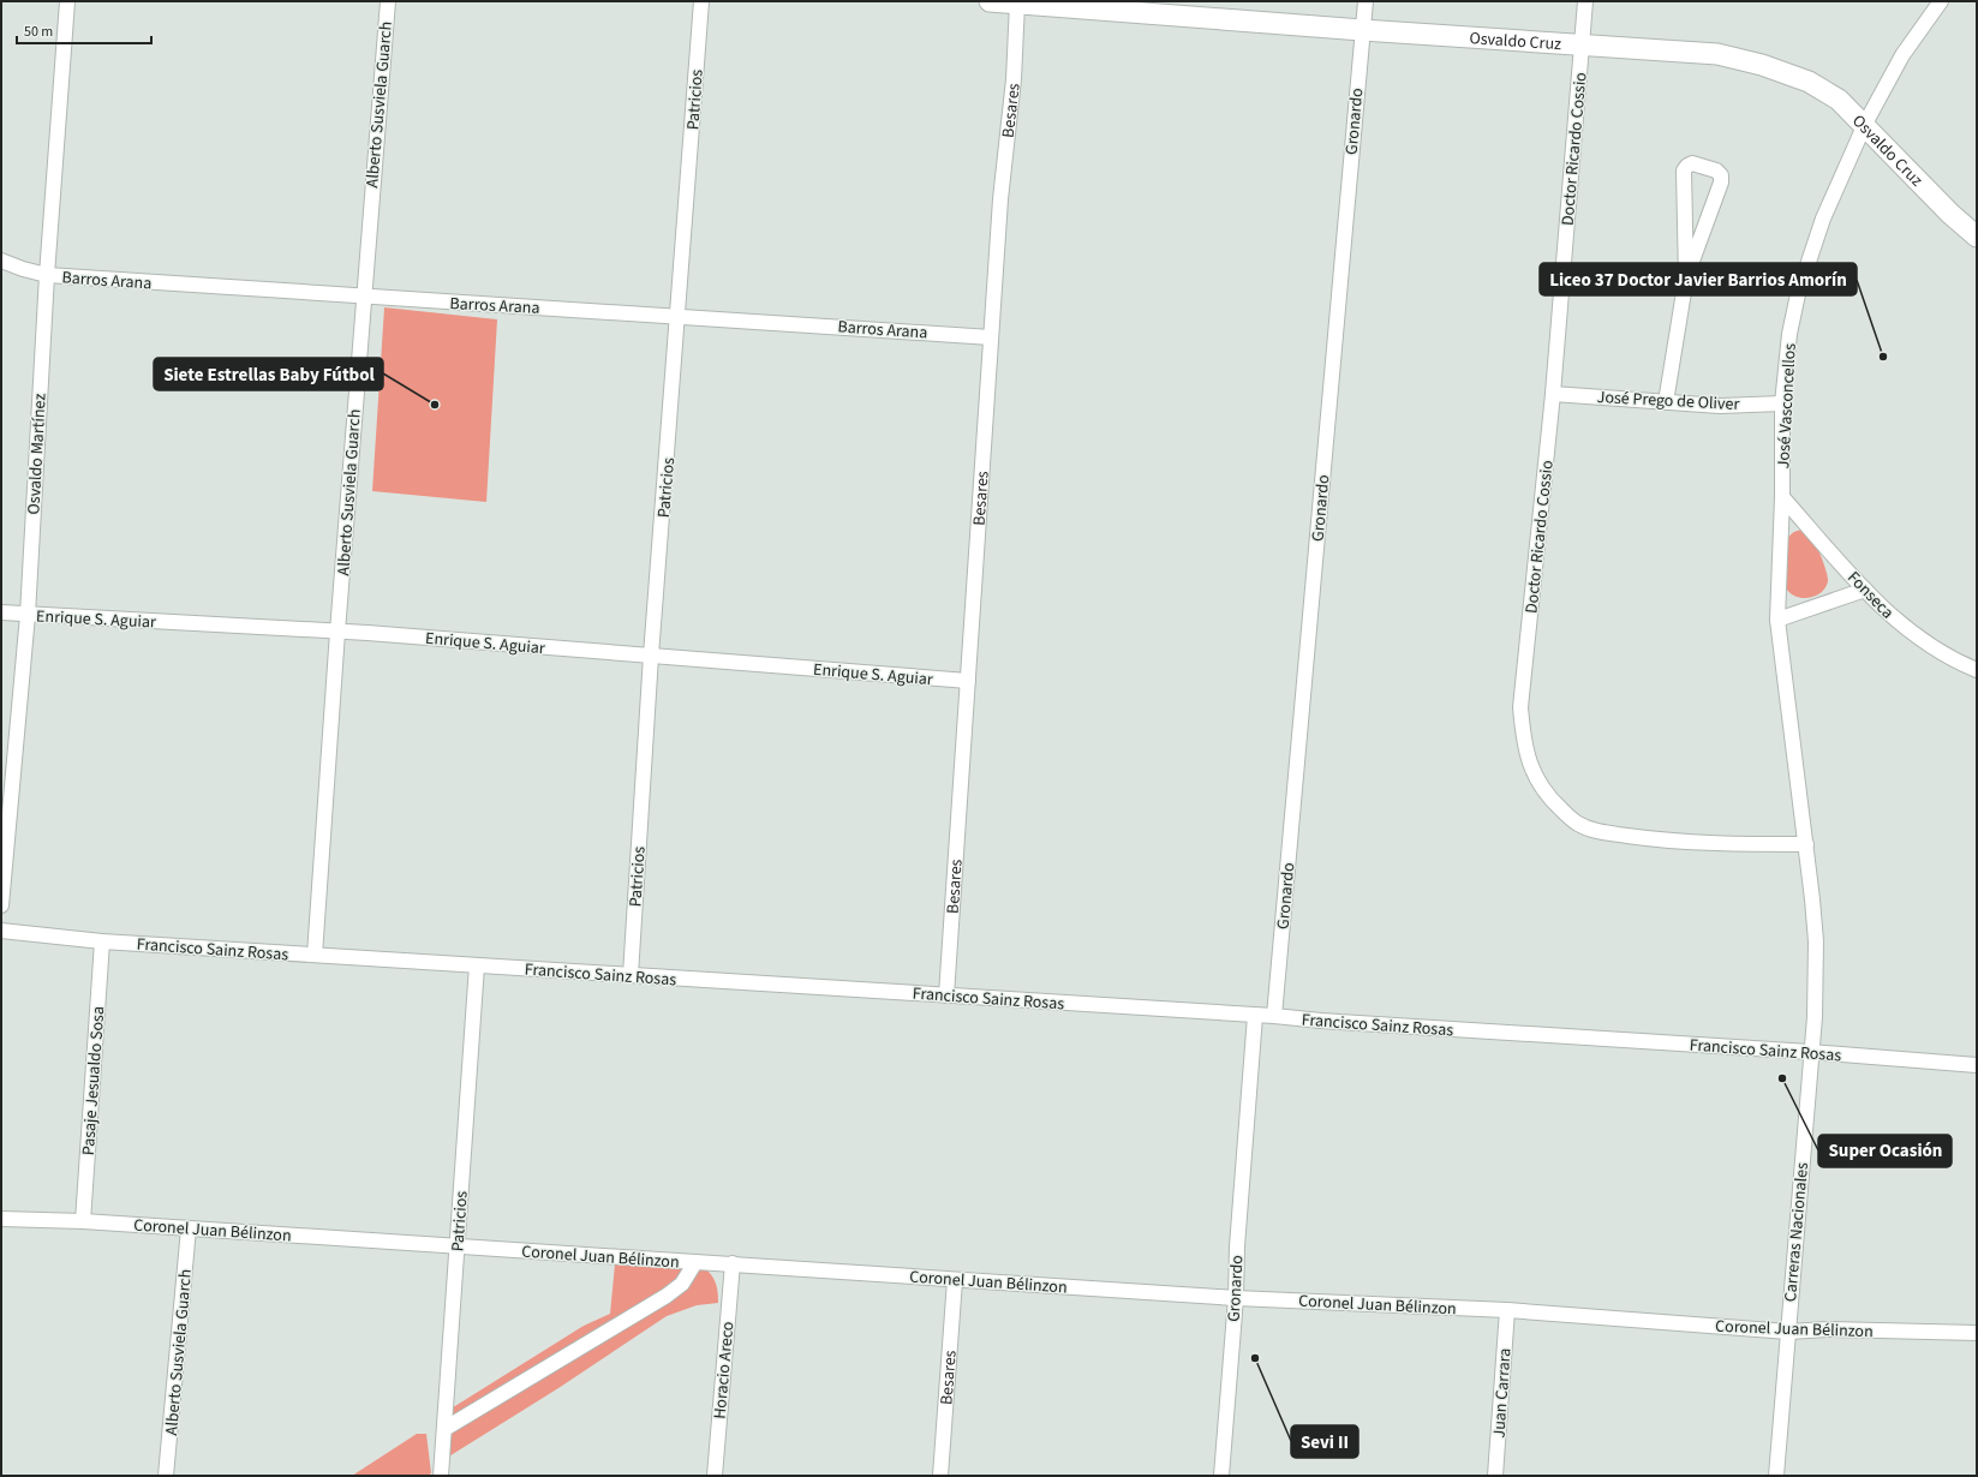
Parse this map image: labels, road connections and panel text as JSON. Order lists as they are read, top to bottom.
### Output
{
  "streets": {
    "street": [
      "Osvaldo Cruz",
      "Patricios",
      "Alberto Susviela Guarch",
      "Besares",
      "Gronardo",
      "Doctor Ricardo Cossio",
      "Barros Arana",
      "José Prego de Oliver",
      "José Vasconcellos",
      "Osvaldo Martínez",
      "Fonseca",
      "Enrique S. Aguiar",
      "Francisco Sainz Rosas",
      "Pasaje Jesualdo Sosa",
      "Coronel Juan Bélinzon",
      "Carreras Nacionales",
      "Horacio Areco",
      "Juan Carrara"
    ]
  },
  "crossings": [
    ["Osvaldo Cruz", "Besares"],
    ["Osvaldo Cruz", "Gronardo"],
    ["Osvaldo Cruz", "Doctor Ricardo Cossio"],
    ["Osvaldo Cruz", "José Vasconcellos"],
    ["Patricios", "Barros Arana"],
    ["Patricios", "Enrique S. Aguiar"],
    ["Patricios", "Francisco Sainz Rosas"],
    ["Patricios", "Coronel Juan Bélinzon"],
    ["Alberto Susviela Guarch", "Barros Arana"],
    ["Alberto Susviela Guarch", "Enrique S. Aguiar"],
    ["Alberto Susviela Guarch", "Francisco Sainz Rosas"],
    ["Alberto Susviela Guarch", "Coronel Juan Bélinzon"],
    ["Besares", "Barros Arana"],
    ["Besares", "Enrique S. Aguiar"],
    ["Besares", "Francisco Sainz Rosas"],
    ["Besares", "Coronel Juan Bélinzon"],
    ["Gronardo", "Francisco Sainz Rosas"],
    ["Gronardo", "Coronel Juan Bélinzon"],
    ["Doctor Ricardo Cossio", "José Prego de Oliver"],
    ["Doctor Ricardo Cossio", "José Vasconcellos"],
    ["Doctor Ricardo Cossio", "Carreras Nacionales"],
    ["Barros Arana", "Osvaldo Martínez"],
    ["José Prego de Oliver", "José Vasconcellos"],
    ["José Vasconcellos", "Fonseca"],
    ["José Vasconcellos", "Carreras Nacionales"],
    ["Osvaldo Martínez", "Enrique S. Aguiar"],
    ["Francisco Sainz Rosas", "Pasaje Jesualdo Sosa"],
    ["Francisco Sainz Rosas", "Carreras Nacionales"],
    ["Pasaje Jesualdo Sosa", "Coronel Juan Bélinzon"],
    ["Coronel Juan Bélinzon", "Carreras Nacionales"],
    ["Coronel Juan Bélinzon", "Horacio Areco"],
    ["Coronel Juan Bélinzon", "Juan Carrara"]
  ],
  "places": [
    "Liceo 37 Doctor Javier Barrios Amorín",
    "Siete Estrellas Baby Fútbol",
    "Super Ocasión",
    "Sevi II"
  ],
  "scale_bar": "50 m"
}
